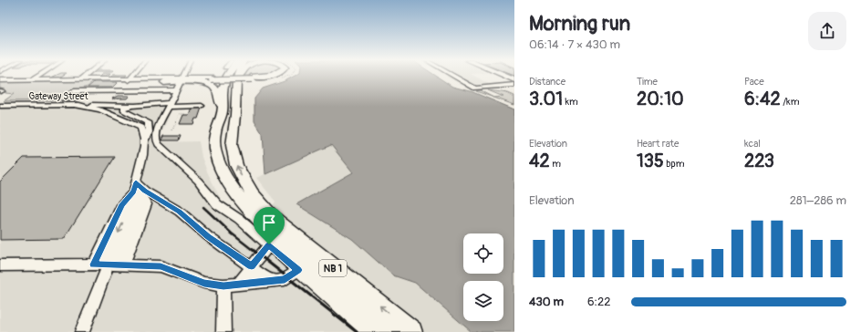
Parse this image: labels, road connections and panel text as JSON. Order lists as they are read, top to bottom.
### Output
{
  "streets": {
    "highway": ["NB 1"],
    "street": ["Gateway Street"]
  },
  "page": {
    "heading": ["Morning run", "06:14 · 7 × 430 m"],
    "stats": [
      ["Distance", "3.01 km"],
      ["Time", "20:10"],
      ["Pace", "6:42 /km"],
      ["Elevation", "42 m"],
      ["Heart rate", "135 bpm"],
      ["kcal", "223"]
    ],
    "chart": ["Elevation", "281–286 m"],
    "list": [
      {
        "name": "430 m",
        "note": "6:22"
      }
    ]
  }
}
